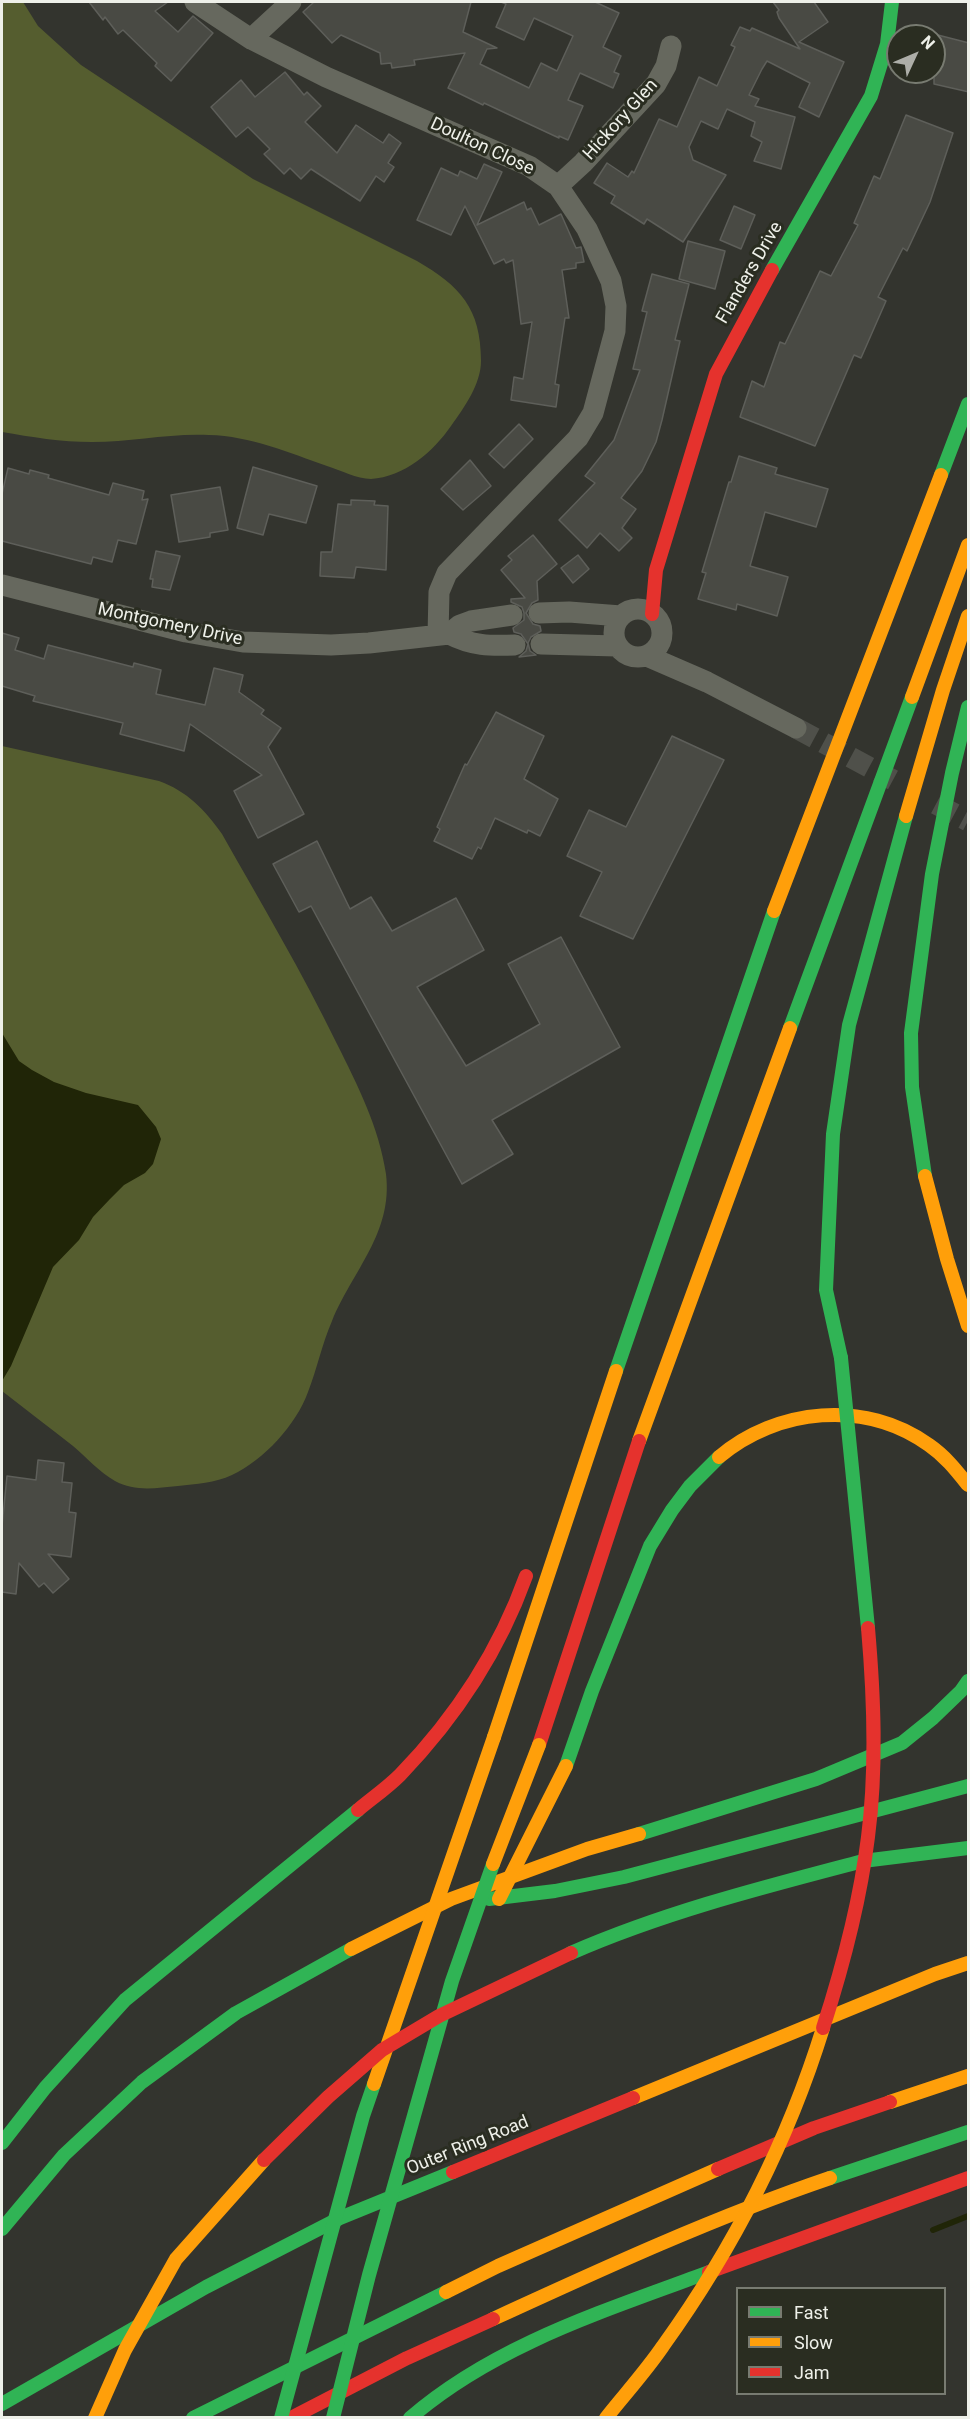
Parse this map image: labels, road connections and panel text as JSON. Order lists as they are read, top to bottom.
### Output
{
  "streets": {
    "main road": ["Flanders Drive", "Outer Ring Road"],
    "street": ["Hickory Glen", "Doulton Close", "Montgomery Drive"]
  },
  "crossings": [
    ["Hickory Glen", "Doulton Close"],
    ["Doulton Close", "Montgomery Drive"]
  ],
  "legend": ["Fast", "Slow", "Jam"],
  "north": "top right"
}
